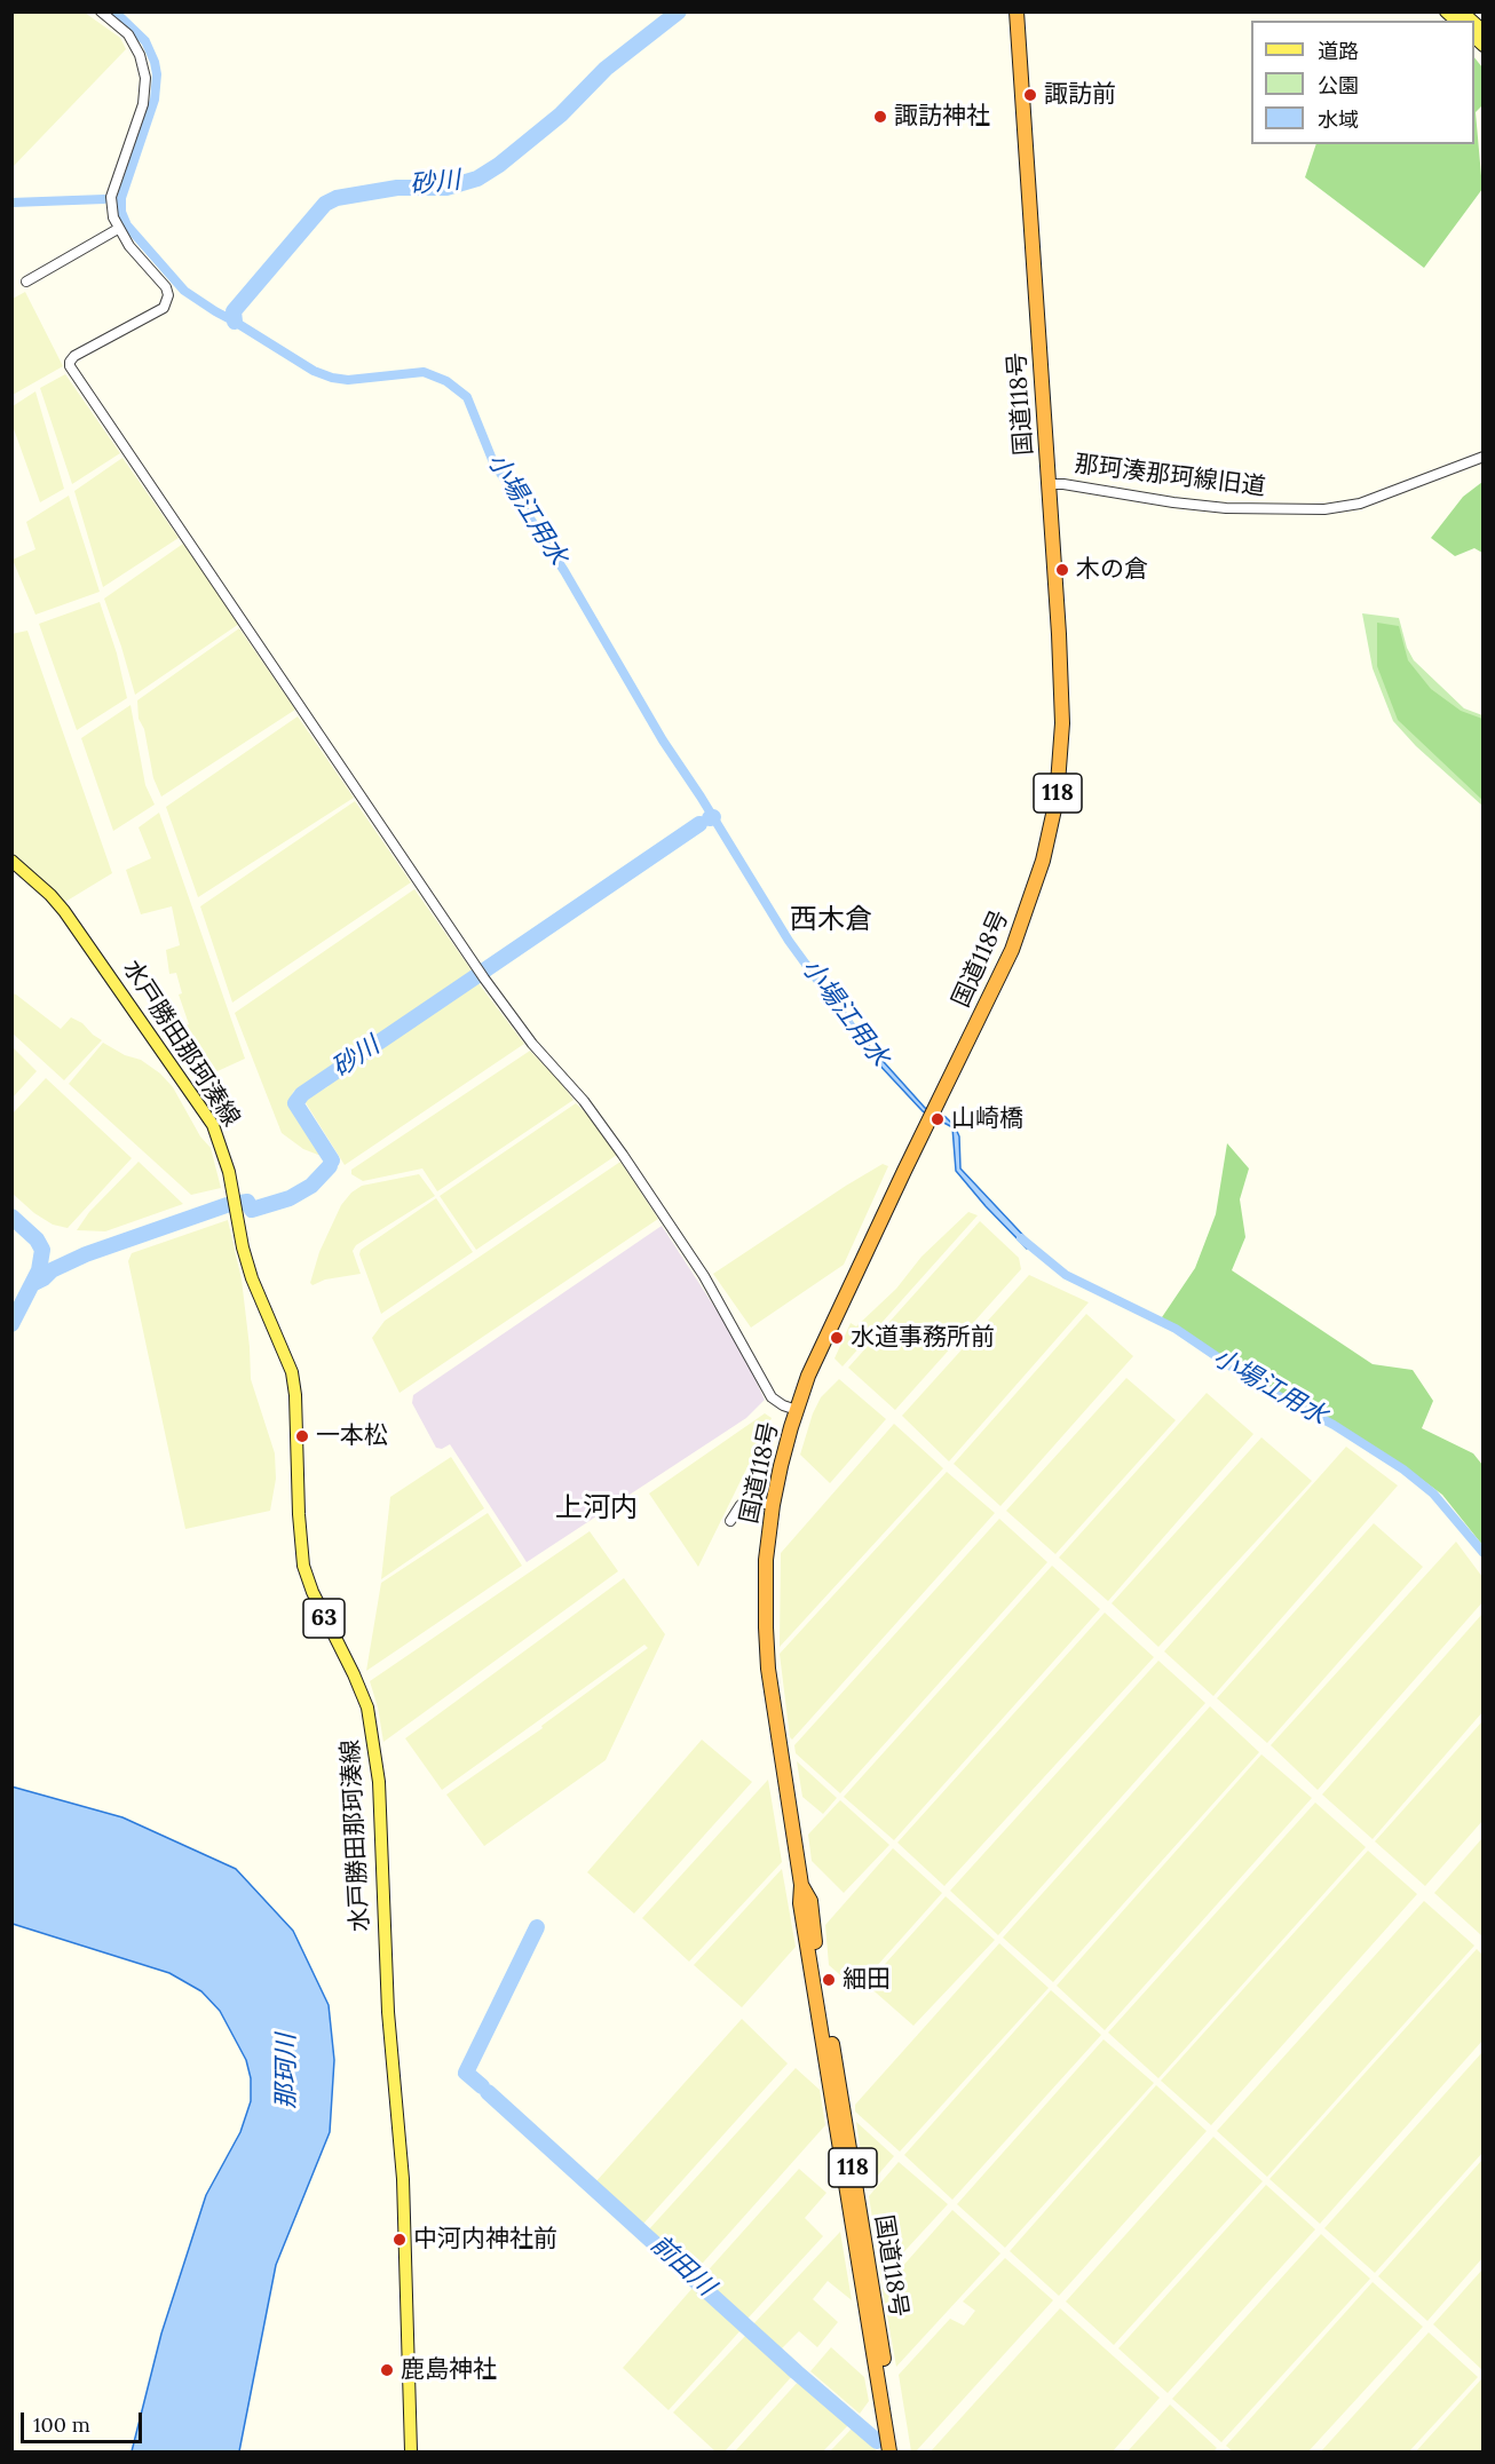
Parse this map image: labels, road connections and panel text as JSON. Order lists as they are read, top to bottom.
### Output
{
  "streets": {
    "highway": ["国道118号", "118"],
    "main road": ["水戸勝田那珂湊線", "63"],
    "street": ["那珂湊那珂線旧道"]
  },
  "crossings": [
    ["国道118号", "那珂湊那珂線旧道"]
  ],
  "districts": ["西木倉", "上河内"],
  "water": [
    "砂川",
    "小場江用水",
    "那珂川",
    "前田川"
  ],
  "places": [
    "諏訪前",
    "諏訪神社",
    "木の倉",
    "山崎橋",
    "水道事務所前",
    "一本松",
    "細田",
    "中河内神社前",
    "鹿島神社"
  ],
  "legend": ["道路", "公園", "水域"],
  "scale_bar": "100 m"
}
